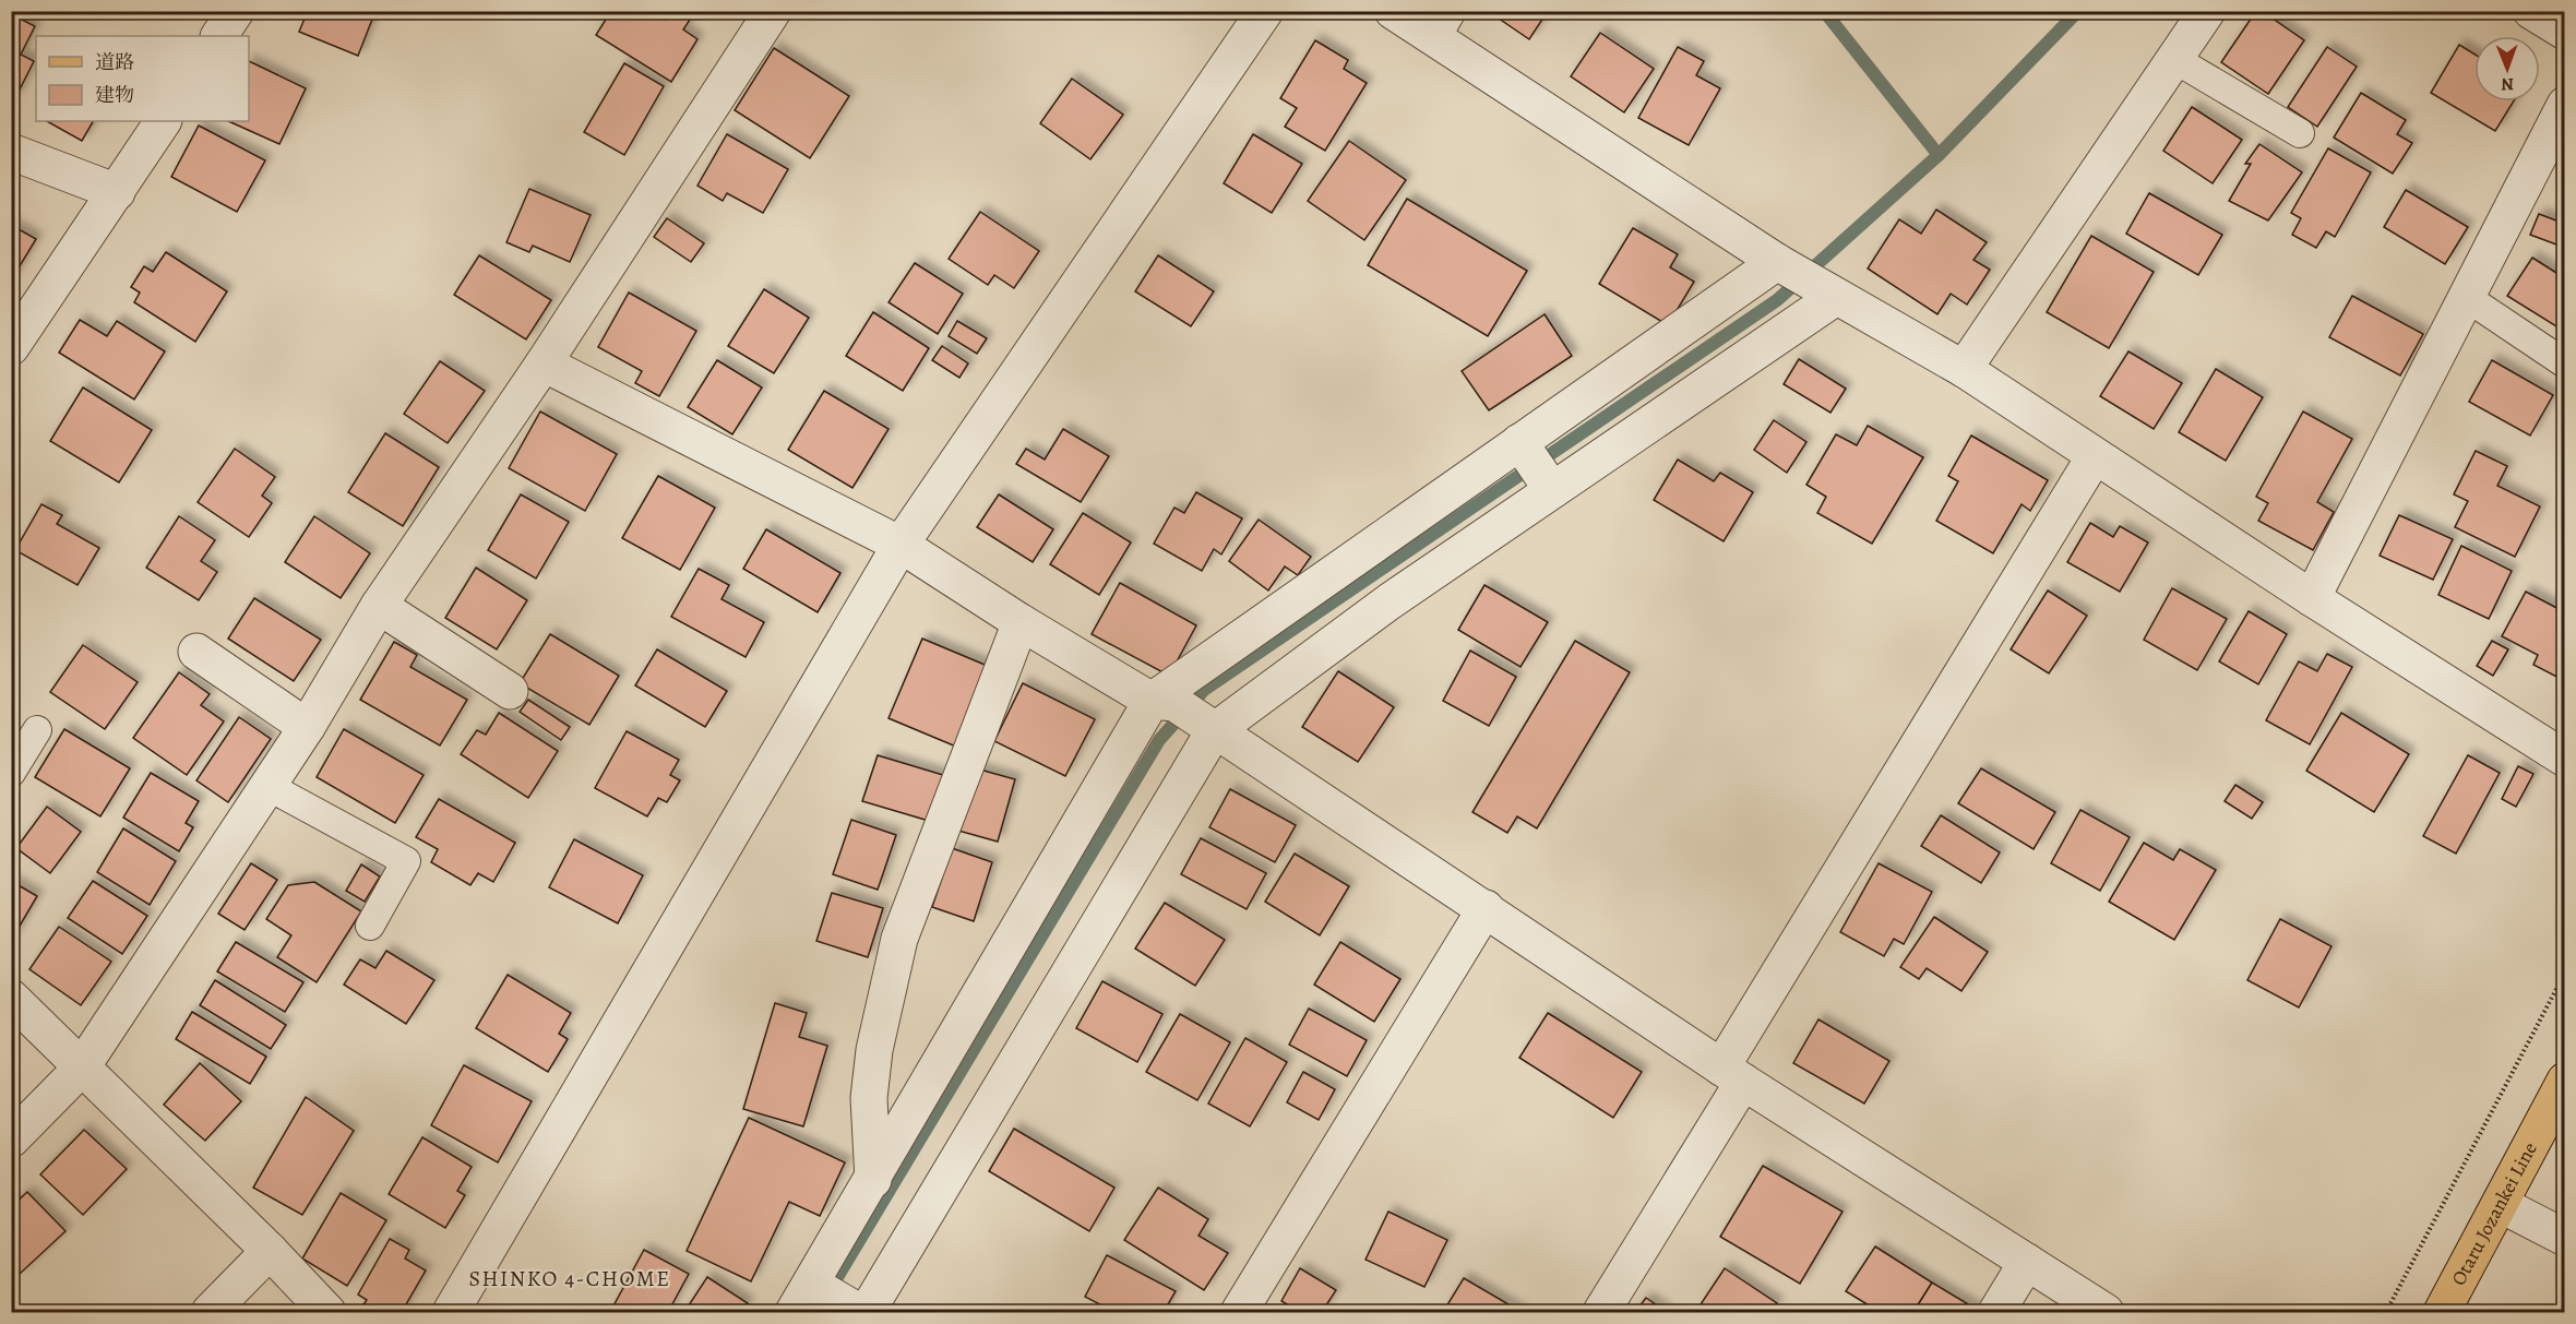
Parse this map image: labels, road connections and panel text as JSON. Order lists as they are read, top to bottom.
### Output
{
  "streets": {
    "main road": ["Otaru Jozankei Line"]
  },
  "districts": ["SHINKO 4-CHOME"],
  "legend": ["道路", "建物"],
  "north": "bottom"
}
